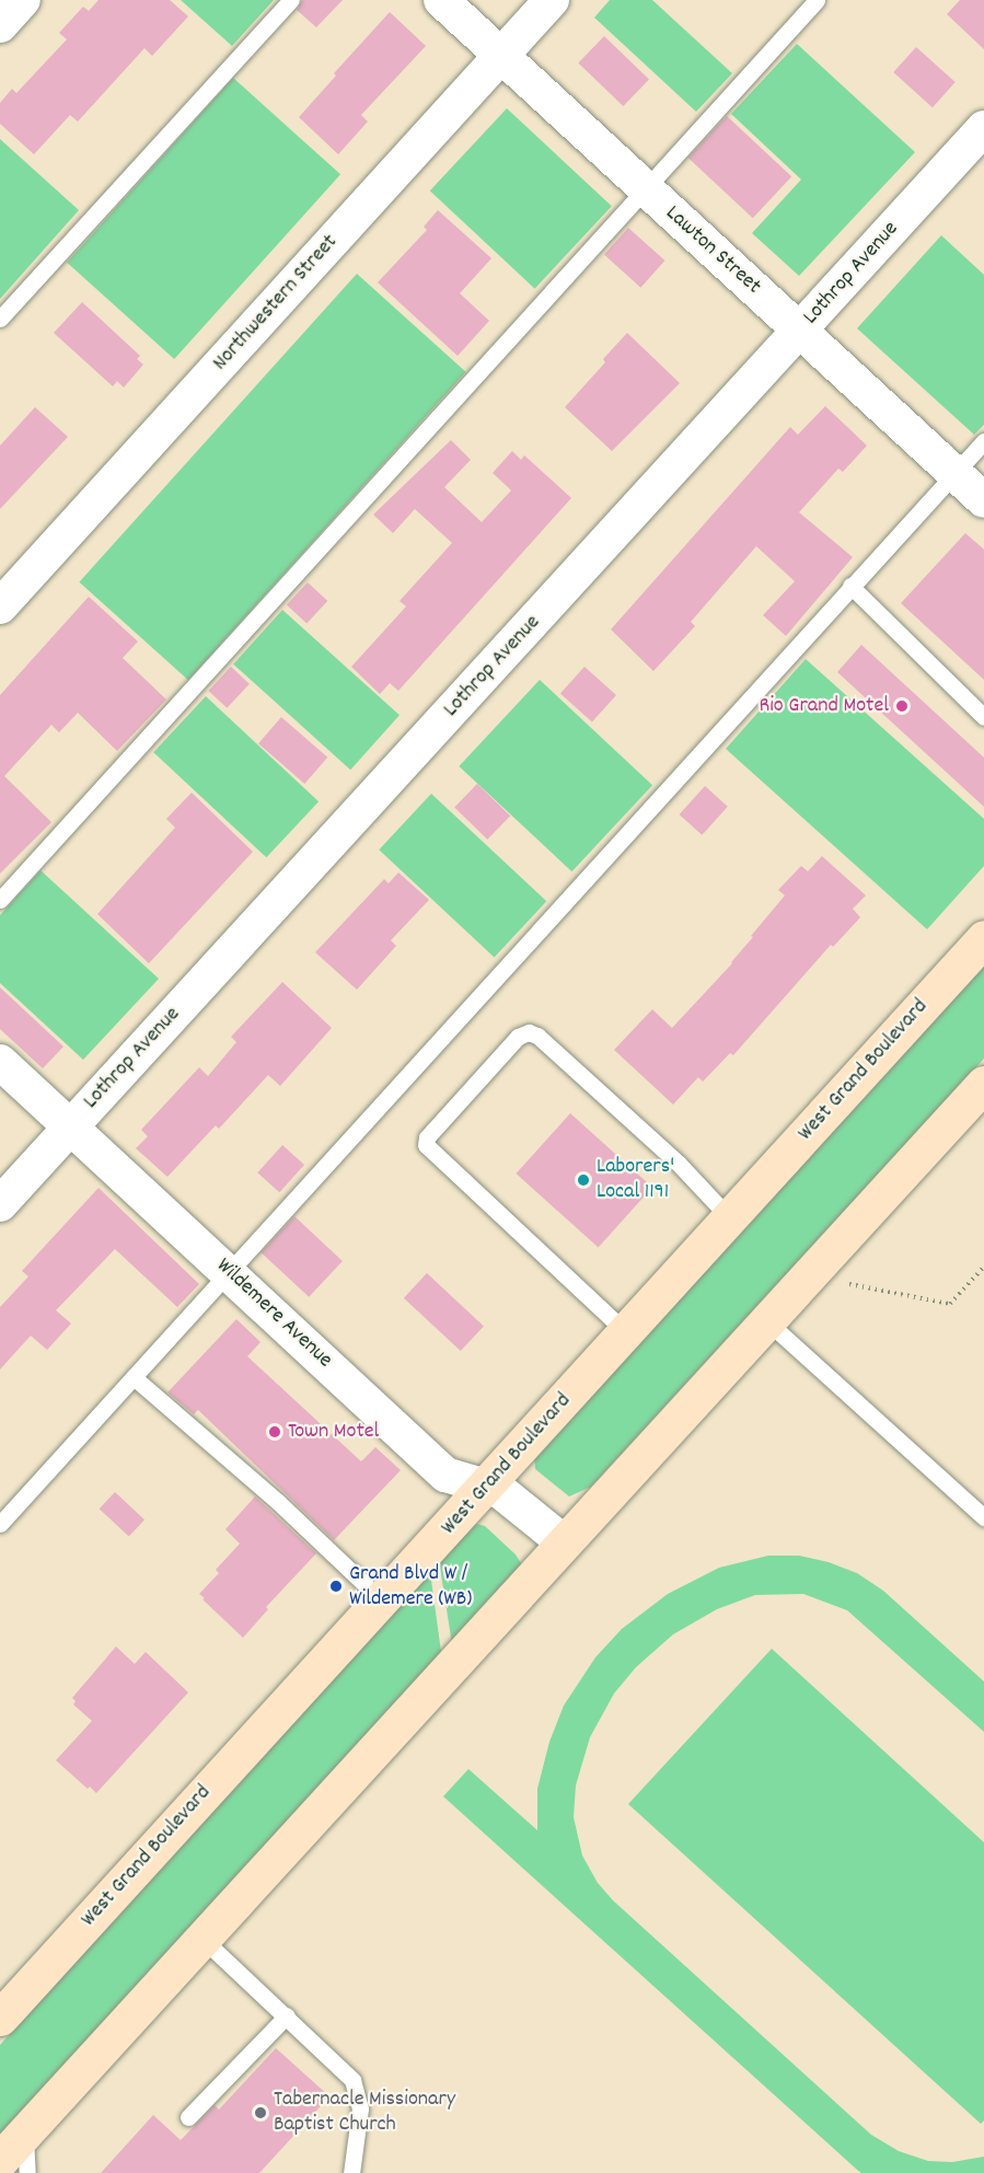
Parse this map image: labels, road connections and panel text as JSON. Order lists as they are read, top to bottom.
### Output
{
  "streets": {
    "main road": ["West Grand Boulevard"],
    "street": [
      "Lawton Street",
      "Lothrop Avenue",
      "Northwestern Street",
      "Wildemere Avenue"
    ]
  },
  "crossings": [
    ["Lawton Street", "Lothrop Avenue"],
    ["Lawton Street", "Northwestern Street"],
    ["Lothrop Avenue", "Wildemere Avenue"],
    ["West Grand Boulevard", "Wildemere Avenue"]
  ],
  "places": [
    "Rio Grand Motel",
    "Laborers' Local 1191",
    "Town Motel",
    "Grand Blvd W / Wildemere (WB)",
    "Tabernacle Missionary Baptist Church"
  ]
}
